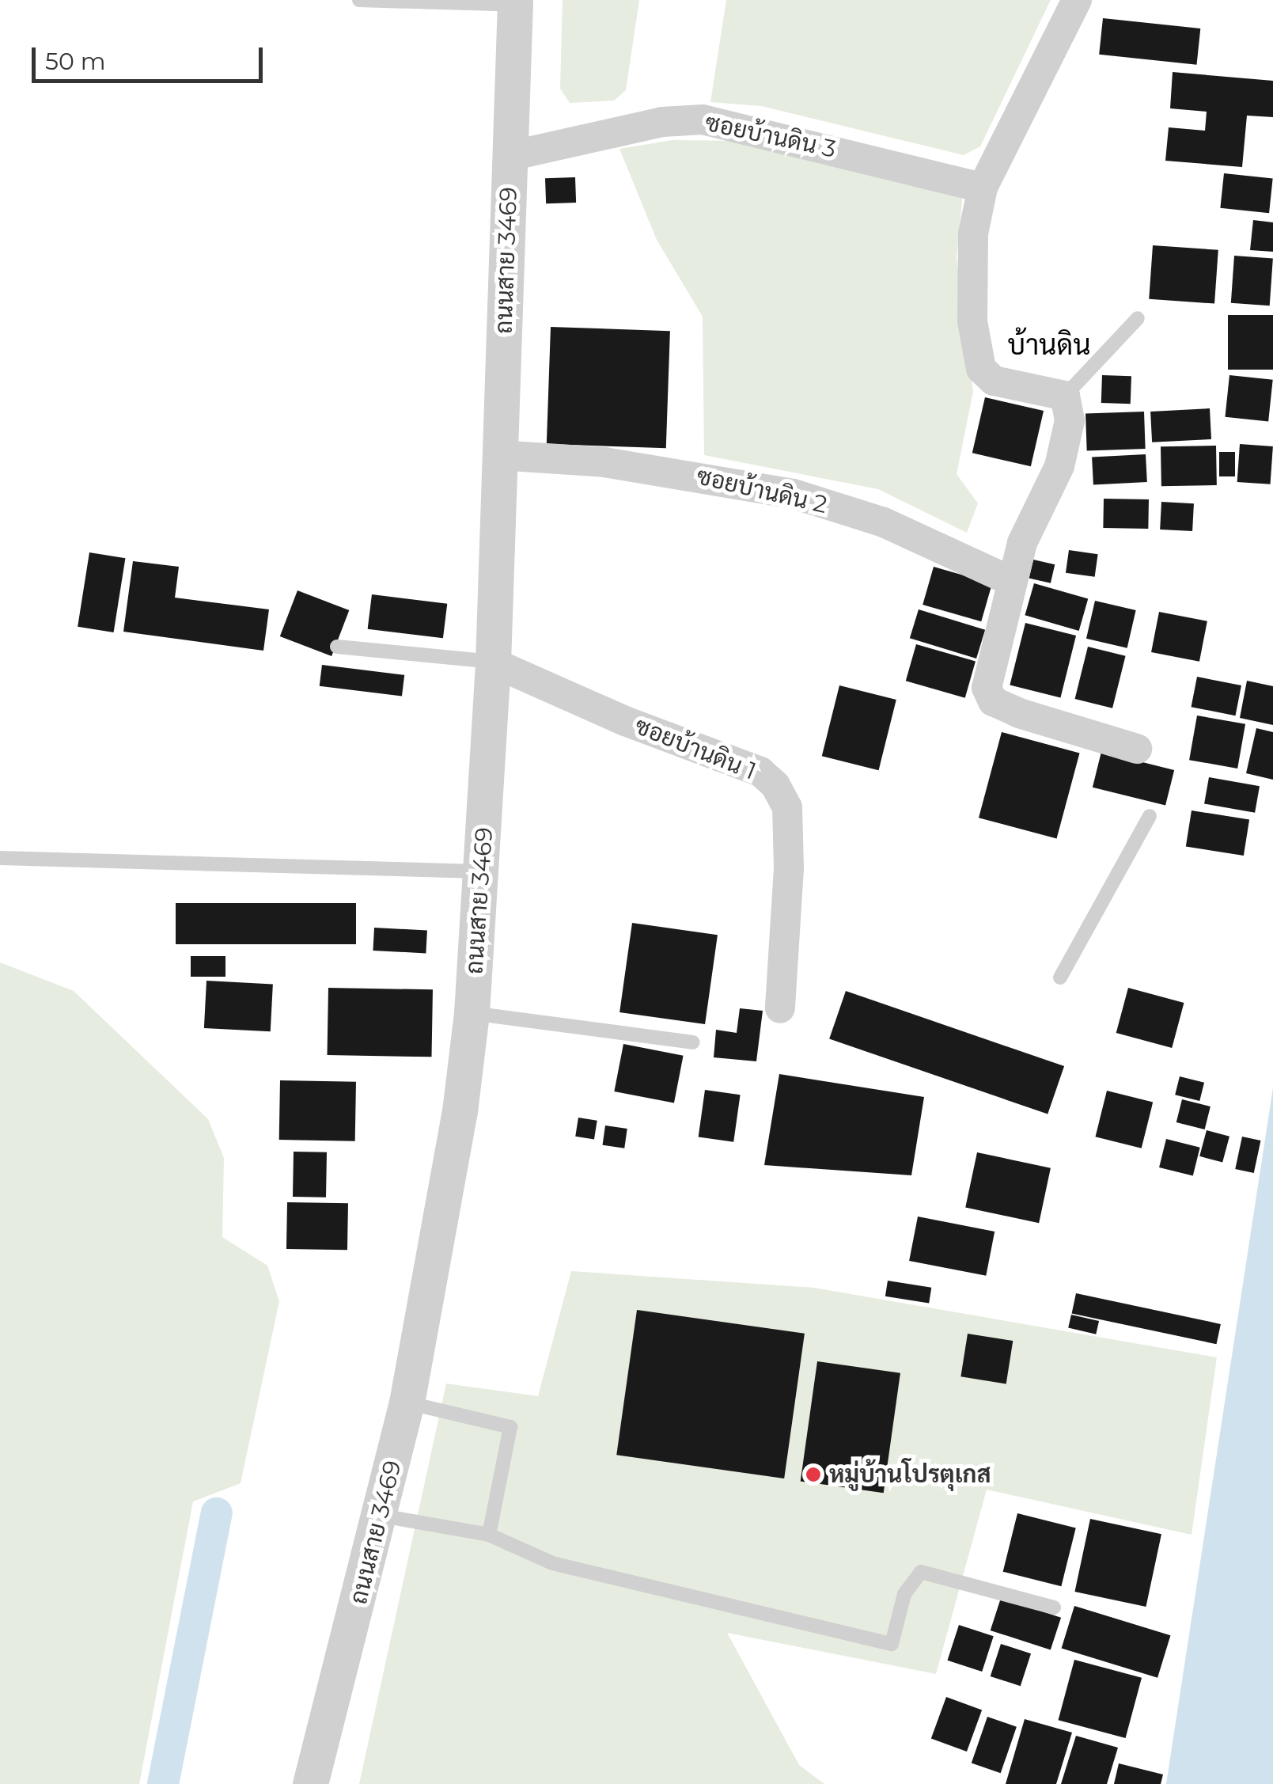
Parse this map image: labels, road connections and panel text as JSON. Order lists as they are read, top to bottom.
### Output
{
  "streets": {
    "street": [
      "ซอยบ้านดิน 3",
      "ถนนสาย 3469",
      "ซอยบ้านดิน 2",
      "ซอยบ้านดิน 1"
    ]
  },
  "crossings": [
    ["ซอยบ้านดิน 3", "ถนนสาย 3469"],
    ["ถนนสาย 3469", "ซอยบ้านดิน 2"],
    ["ถนนสาย 3469", "ซอยบ้านดิน 1"]
  ],
  "districts": ["บ้านดิน"],
  "places": ["หมู่บ้านโปรตุเกส"],
  "scale_bar": "50 m"
}
